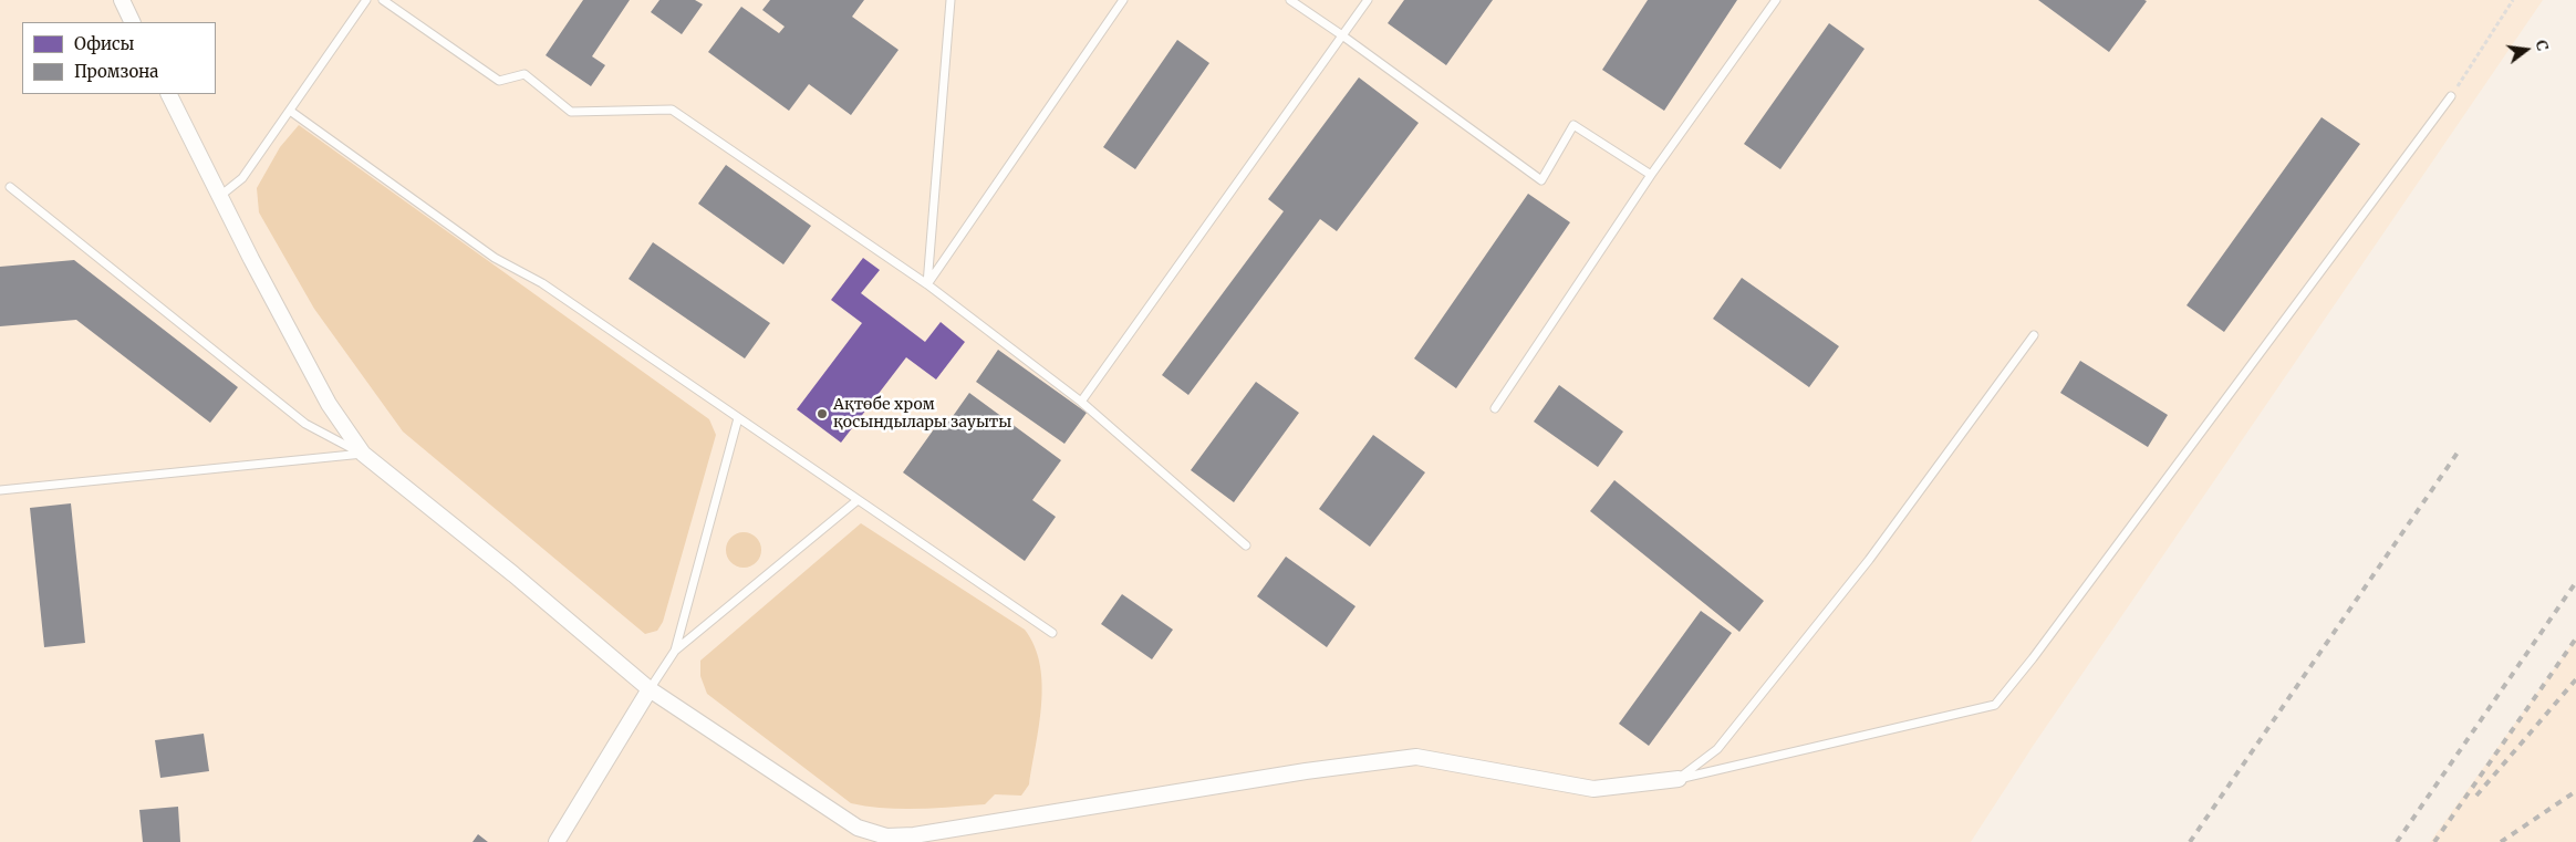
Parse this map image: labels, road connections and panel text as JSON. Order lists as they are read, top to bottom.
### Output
{
  "places": ["Ақтөбе хром қосындылары зауыты"],
  "legend": ["Офисы", "Промзона"],
  "north": "right"
}
